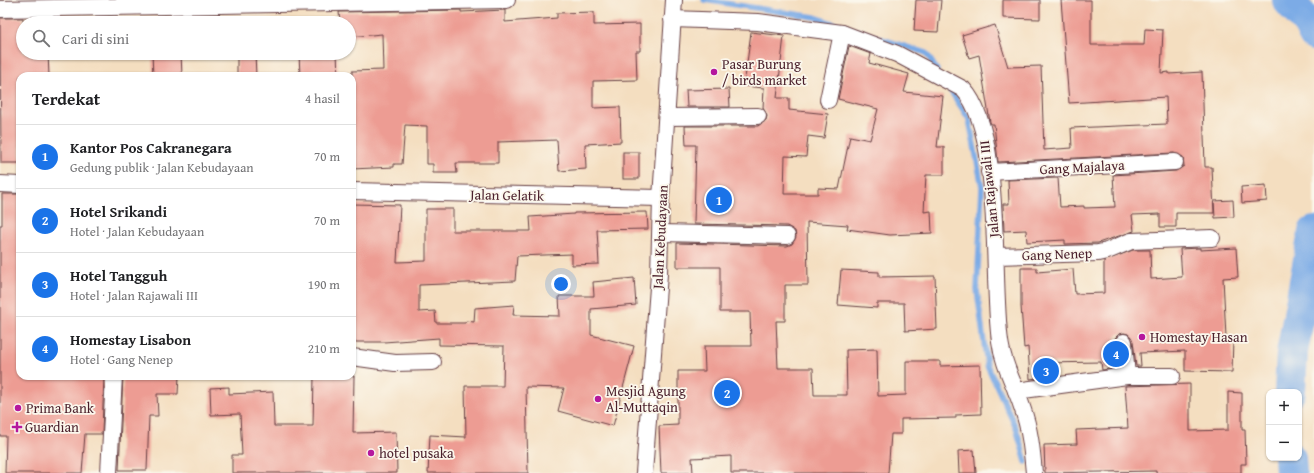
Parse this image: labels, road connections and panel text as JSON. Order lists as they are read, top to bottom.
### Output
{
  "streets": {
    "street": [
      "Gang Majalaya",
      "Jalan Rajawali III",
      "Jalan Gelatik",
      "Jalan Kebudayaan",
      "Gang Nenep"
    ]
  },
  "crossings": [
    ["Gang Majalaya", "Jalan Rajawali III"],
    ["Jalan Rajawali III", "Jalan Kebudayaan"],
    ["Jalan Rajawali III", "Gang Nenep"],
    ["Jalan Gelatik", "Jalan Kebudayaan"]
  ],
  "places": {
    "other": [
      "Pasar Burung / birds market",
      "Homestay Hasan",
      "Mesjid Agung Al-Muttaqin",
      "Prima Bank",
      "hotel pusaka"
    ],
    "health": ["Guardian"]
  },
  "page": {
    "search": "Cari di sini",
    "heading": ["Terdekat", "4 hasil"],
    "list": [
      {
        "mark": "1",
        "name": "Kantor Pos Cakranegara",
        "note": "Gedung publik · Jalan Kebudayaan",
        "value": "70 m"
      },
      {
        "mark": "2",
        "name": "Hotel Srikandi",
        "note": "Hotel · Jalan Kebudayaan",
        "value": "70 m"
      },
      {
        "mark": "3",
        "name": "Hotel Tangguh",
        "note": "Hotel · Jalan Rajawali III",
        "value": "190 m"
      },
      {
        "mark": "4",
        "name": "Homestay Lisabon",
        "note": "Hotel · Gang Nenep",
        "value": "210 m"
      }
    ],
    "pins": [
      "1",
      "4",
      "3",
      "2"
    ],
    "map_buttons": ["+", "−"]
  }
}
